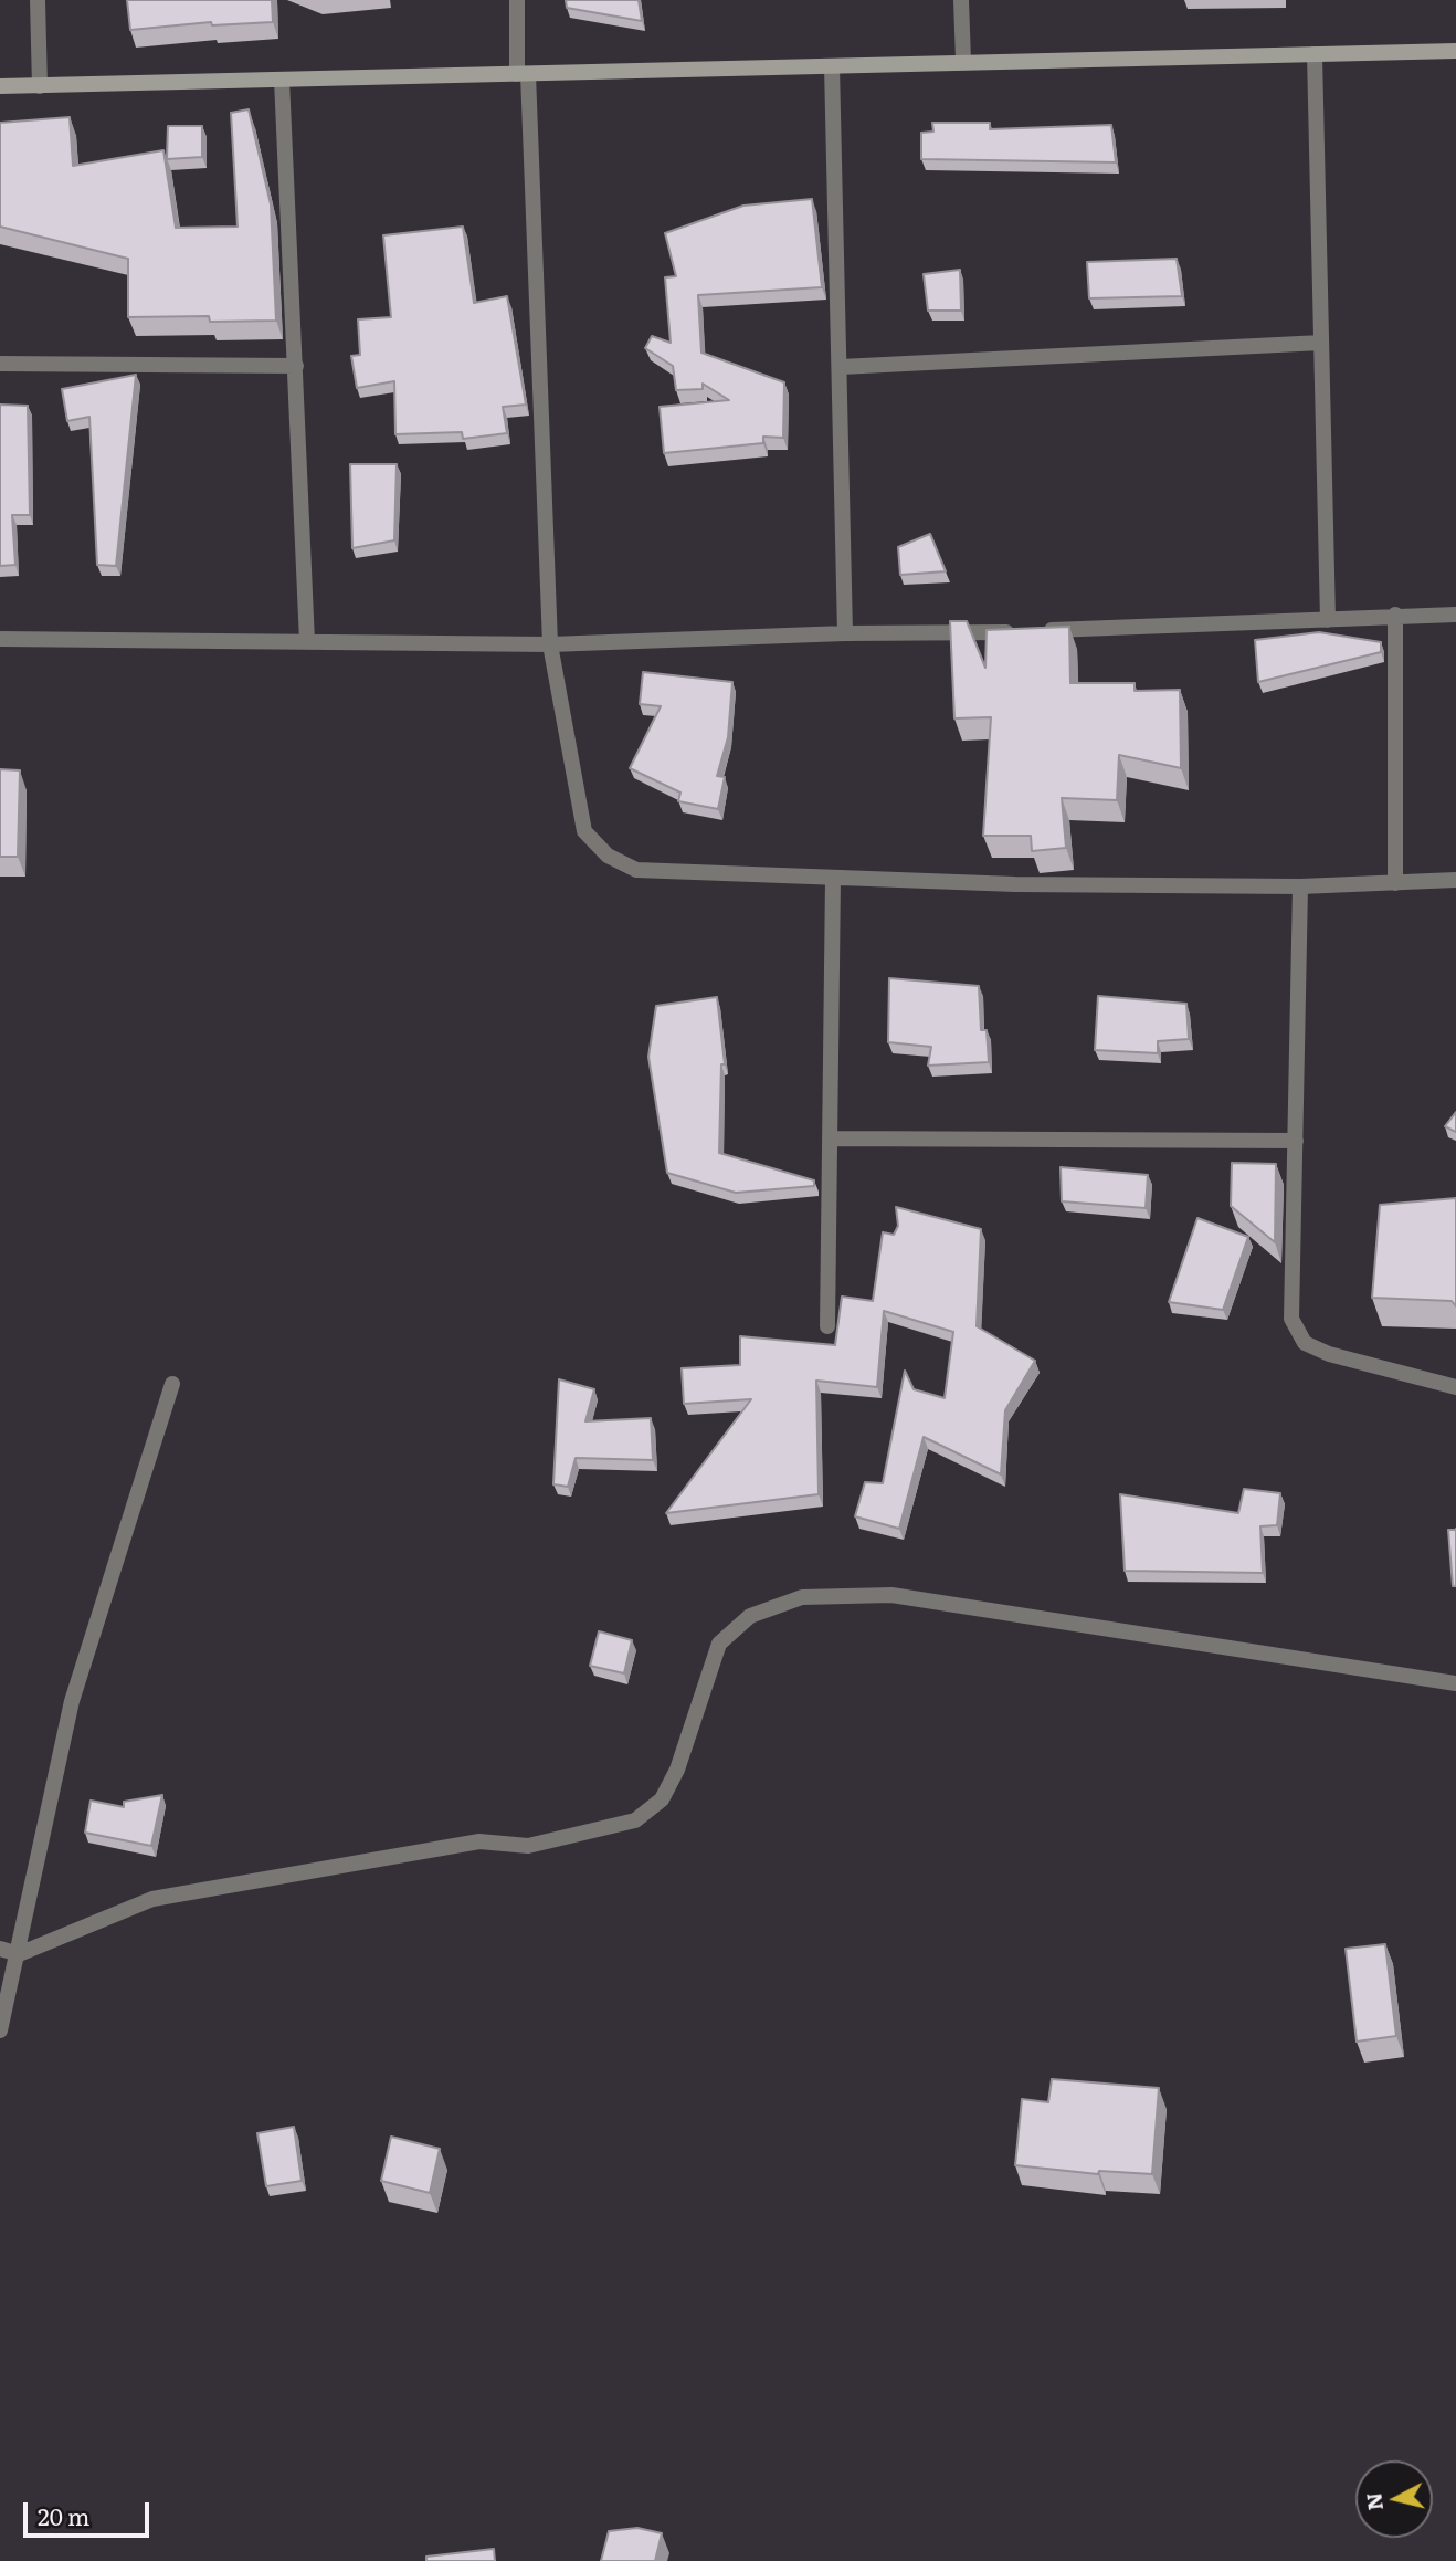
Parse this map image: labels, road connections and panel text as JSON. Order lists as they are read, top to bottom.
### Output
{
  "scale_bar": "20 m",
  "north": "left"
}
